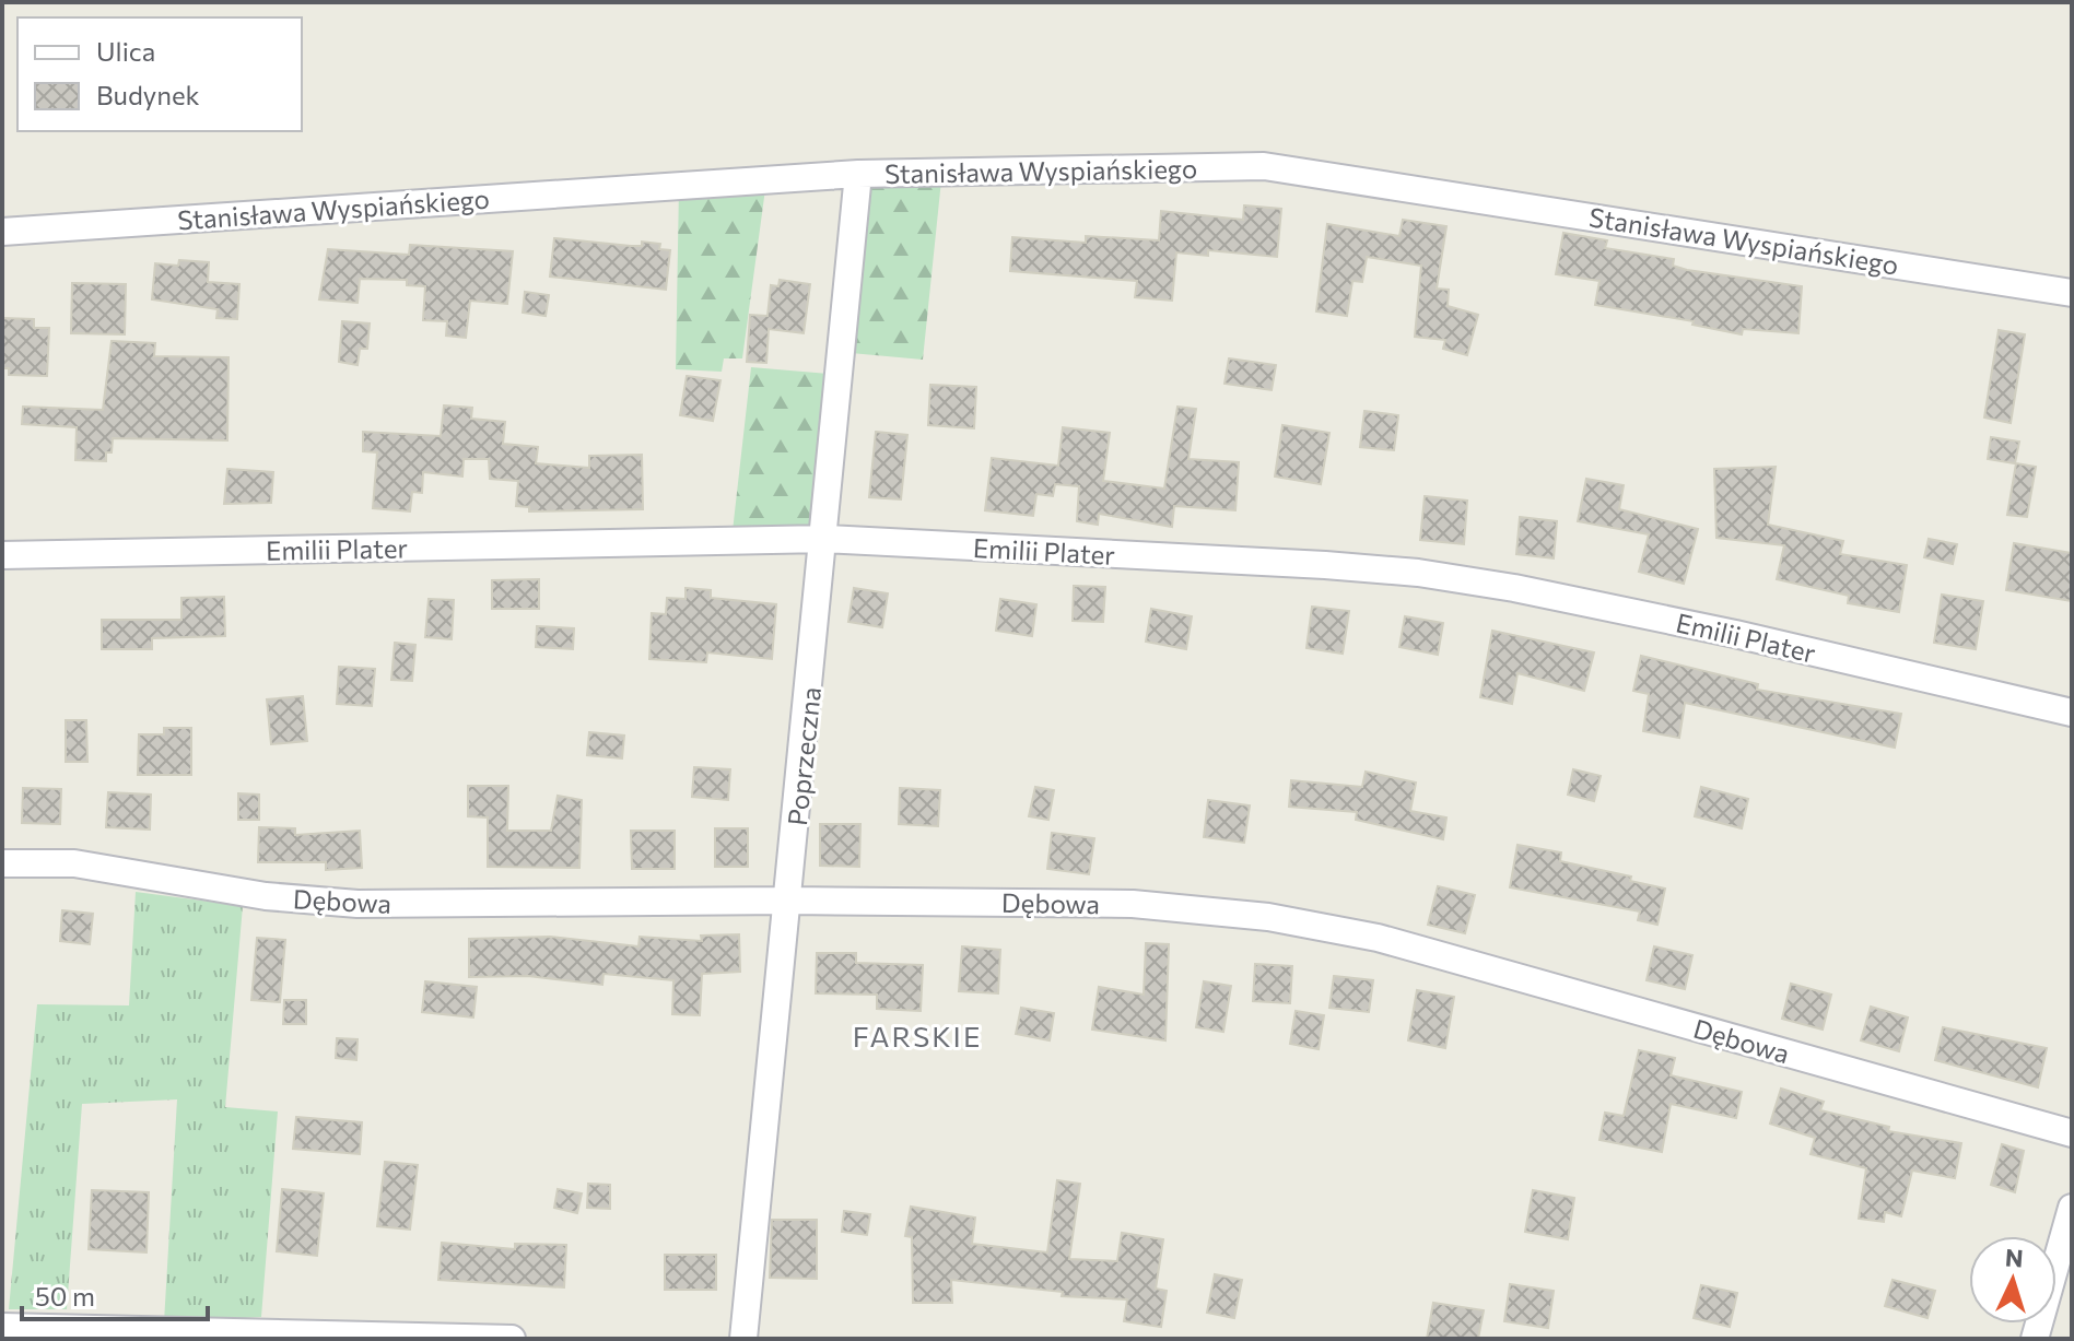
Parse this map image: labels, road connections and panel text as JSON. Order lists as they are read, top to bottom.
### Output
{
  "streets": {
    "street": [
      "Stanisława Wyspiańskiego",
      "Emilii Plater",
      "Poprzeczna",
      "Dębowa"
    ]
  },
  "crossings": [
    ["Stanisława Wyspiańskiego", "Poprzeczna"],
    ["Emilii Plater", "Poprzeczna"],
    ["Poprzeczna", "Dębowa"]
  ],
  "districts": ["FARSKIE"],
  "legend": ["Ulica", "Budynek"],
  "scale_bar": "50 m",
  "north": "top"
}
